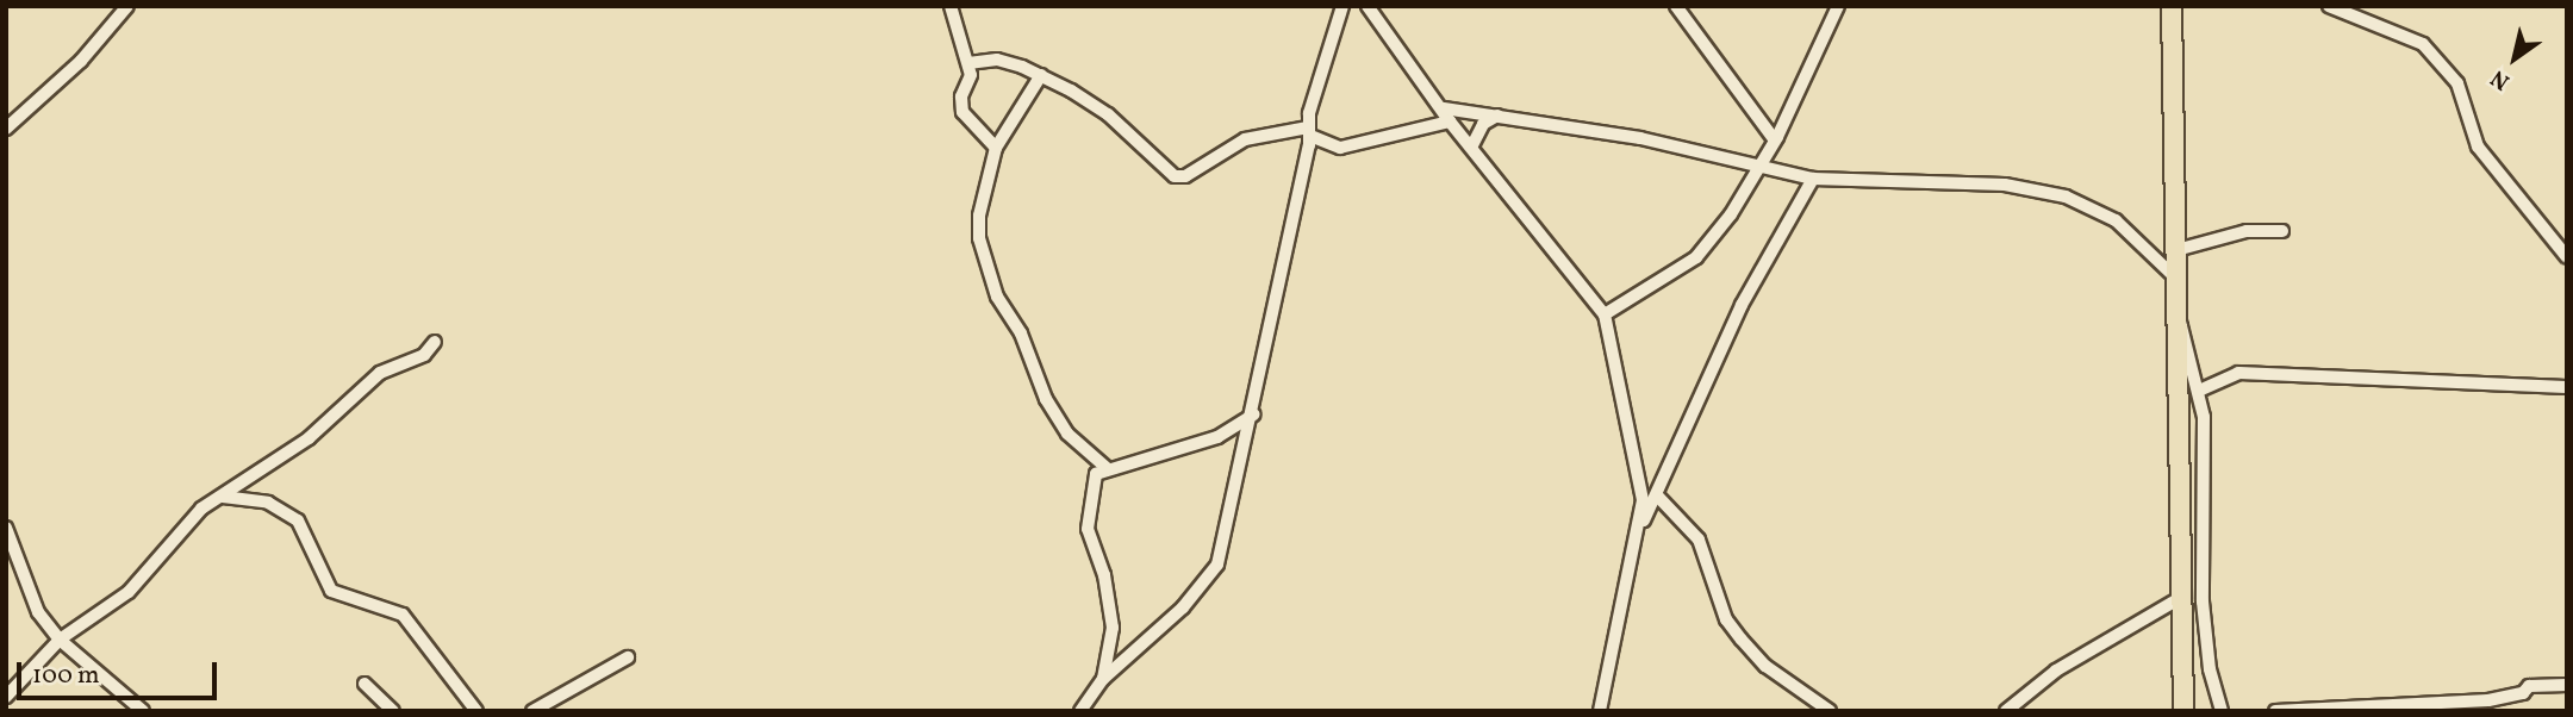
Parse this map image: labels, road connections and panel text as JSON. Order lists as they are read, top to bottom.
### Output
{
  "scale_bar": "100 m",
  "north": "bottom left"
}
